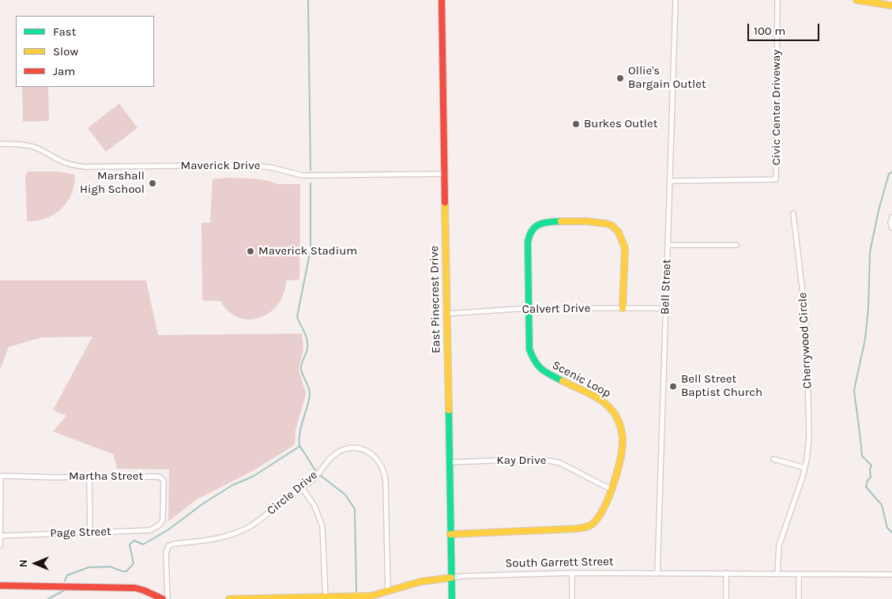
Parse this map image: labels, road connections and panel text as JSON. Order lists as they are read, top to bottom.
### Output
{
  "streets": {
    "main road": ["East Pinecrest Drive", "Scenic Loop", "South Garrett Street"],
    "street": [
      "Civic Center Driveway",
      "Maverick Drive",
      "Bell Street",
      "Calvert Drive",
      "Cherrywood Circle",
      "Kay Drive",
      "Martha Street",
      "Circle Drive",
      "Page Street"
    ]
  },
  "crossings": [
    ["Civic Center Driveway", "Bell Street"],
    ["Maverick Drive", "East Pinecrest Drive"],
    ["Bell Street", "Calvert Drive"],
    ["Bell Street", "South Garrett Street"],
    ["East Pinecrest Drive", "Calvert Drive"],
    ["East Pinecrest Drive", "Scenic Loop"],
    ["East Pinecrest Drive", "Kay Drive"],
    ["East Pinecrest Drive", "South Garrett Street"],
    ["Calvert Drive", "Scenic Loop"],
    ["Cherrywood Circle", "South Garrett Street"],
    ["Scenic Loop", "Kay Drive"],
    ["Martha Street", "Page Street"],
    ["Circle Drive", "South Garrett Street"]
  ],
  "places": [
    "Ollie's Bargain Outlet",
    "Burkes Outlet",
    "Marshall High School",
    "Maverick Stadium",
    "Bell Street Baptist Church"
  ],
  "legend": ["Fast", "Slow", "Jam"],
  "scale_bar": "100 m",
  "north": "left"
}
